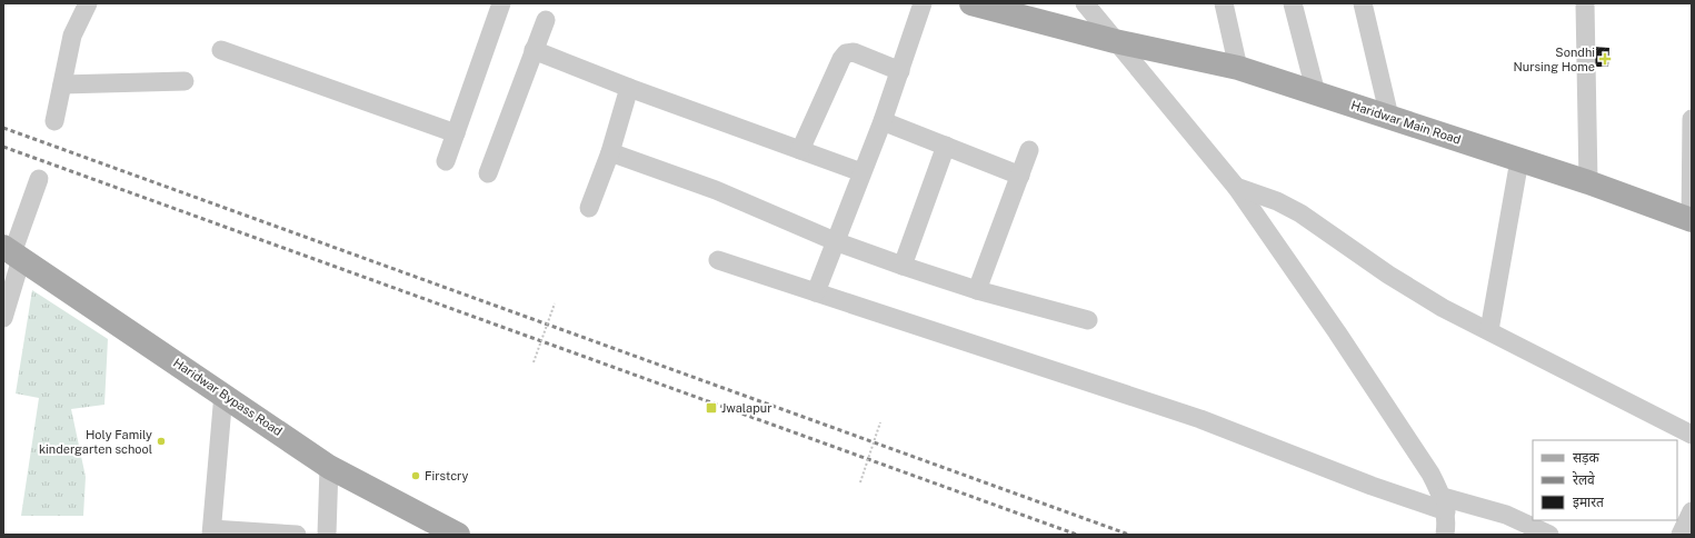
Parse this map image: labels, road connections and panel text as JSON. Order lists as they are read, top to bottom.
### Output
{
  "streets": {
    "main road": ["Haridwar Main Road", "Haridwar Bypass Road"]
  },
  "places": {
    "health": ["Sondhi Nursing Home"],
    "transit": ["Jwalapur"],
    "other": ["Holy Family kindergarten school", "Firstcry"]
  },
  "legend": ["सड़क", "रेलवे", "इमारत"]
}
